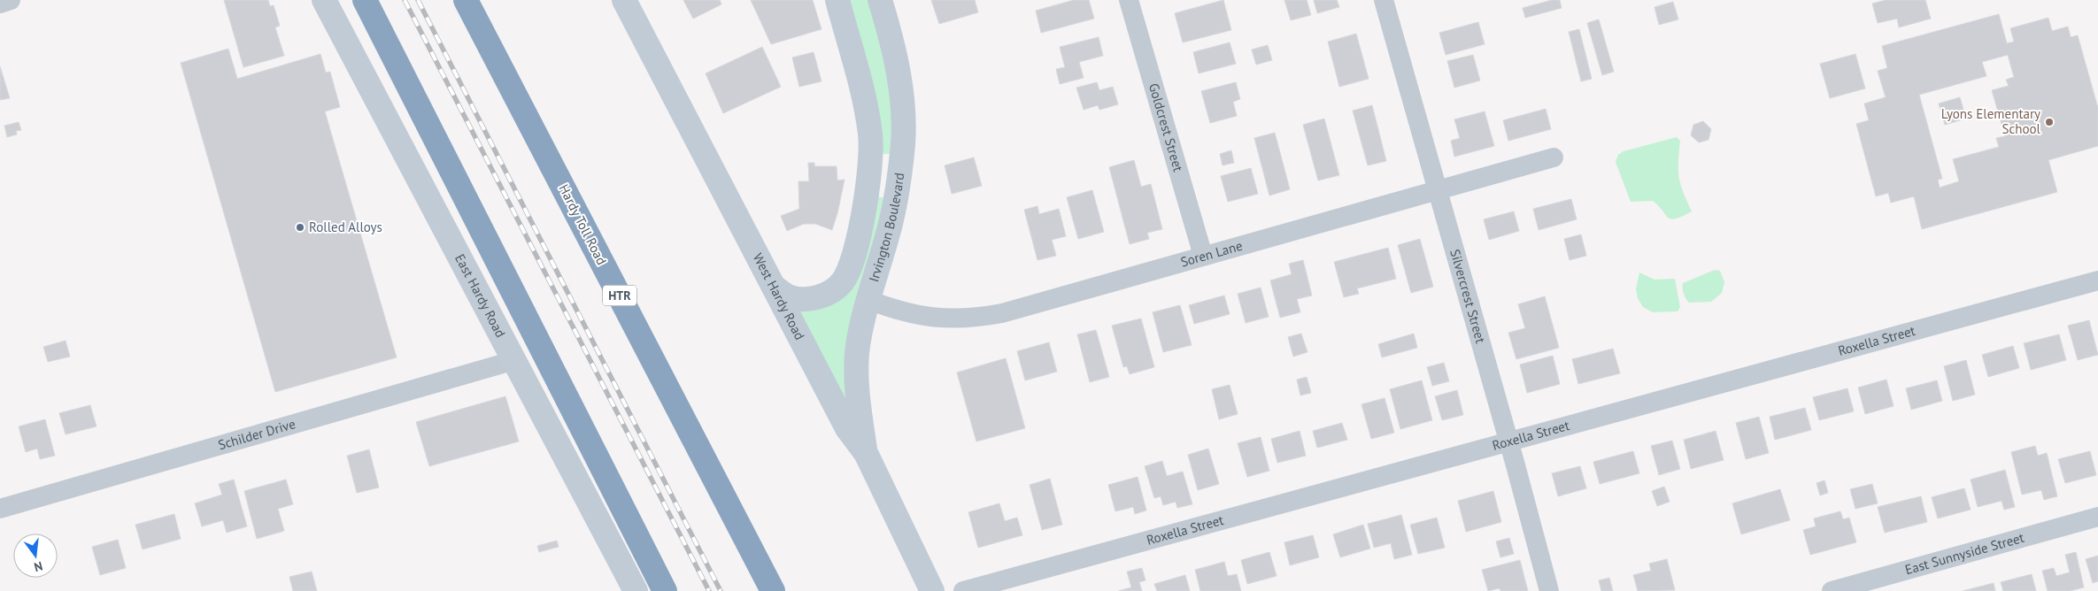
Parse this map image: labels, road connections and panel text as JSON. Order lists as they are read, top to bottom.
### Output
{
  "streets": {
    "highway": ["Hardy Toll Road", "HTR"],
    "main road": ["Irvington Boulevard", "East Hardy Road", "West Hardy Road"],
    "street": [
      "Goldcrest Street",
      "Soren Lane",
      "Silvercrest Street",
      "Roxella Street",
      "Schilder Drive",
      "East Sunnyside Street"
    ]
  },
  "crossings": [
    ["Goldcrest Street", "Soren Lane"],
    ["Irvington Boulevard", "Soren Lane"],
    ["Irvington Boulevard", "West Hardy Road"],
    ["Soren Lane", "Silvercrest Street"],
    ["East Hardy Road", "Schilder Drive"],
    ["Silvercrest Street", "Roxella Street"]
  ],
  "places": ["Lyons Elementary School", "Rolled Alloys"],
  "north": "bottom"
}
